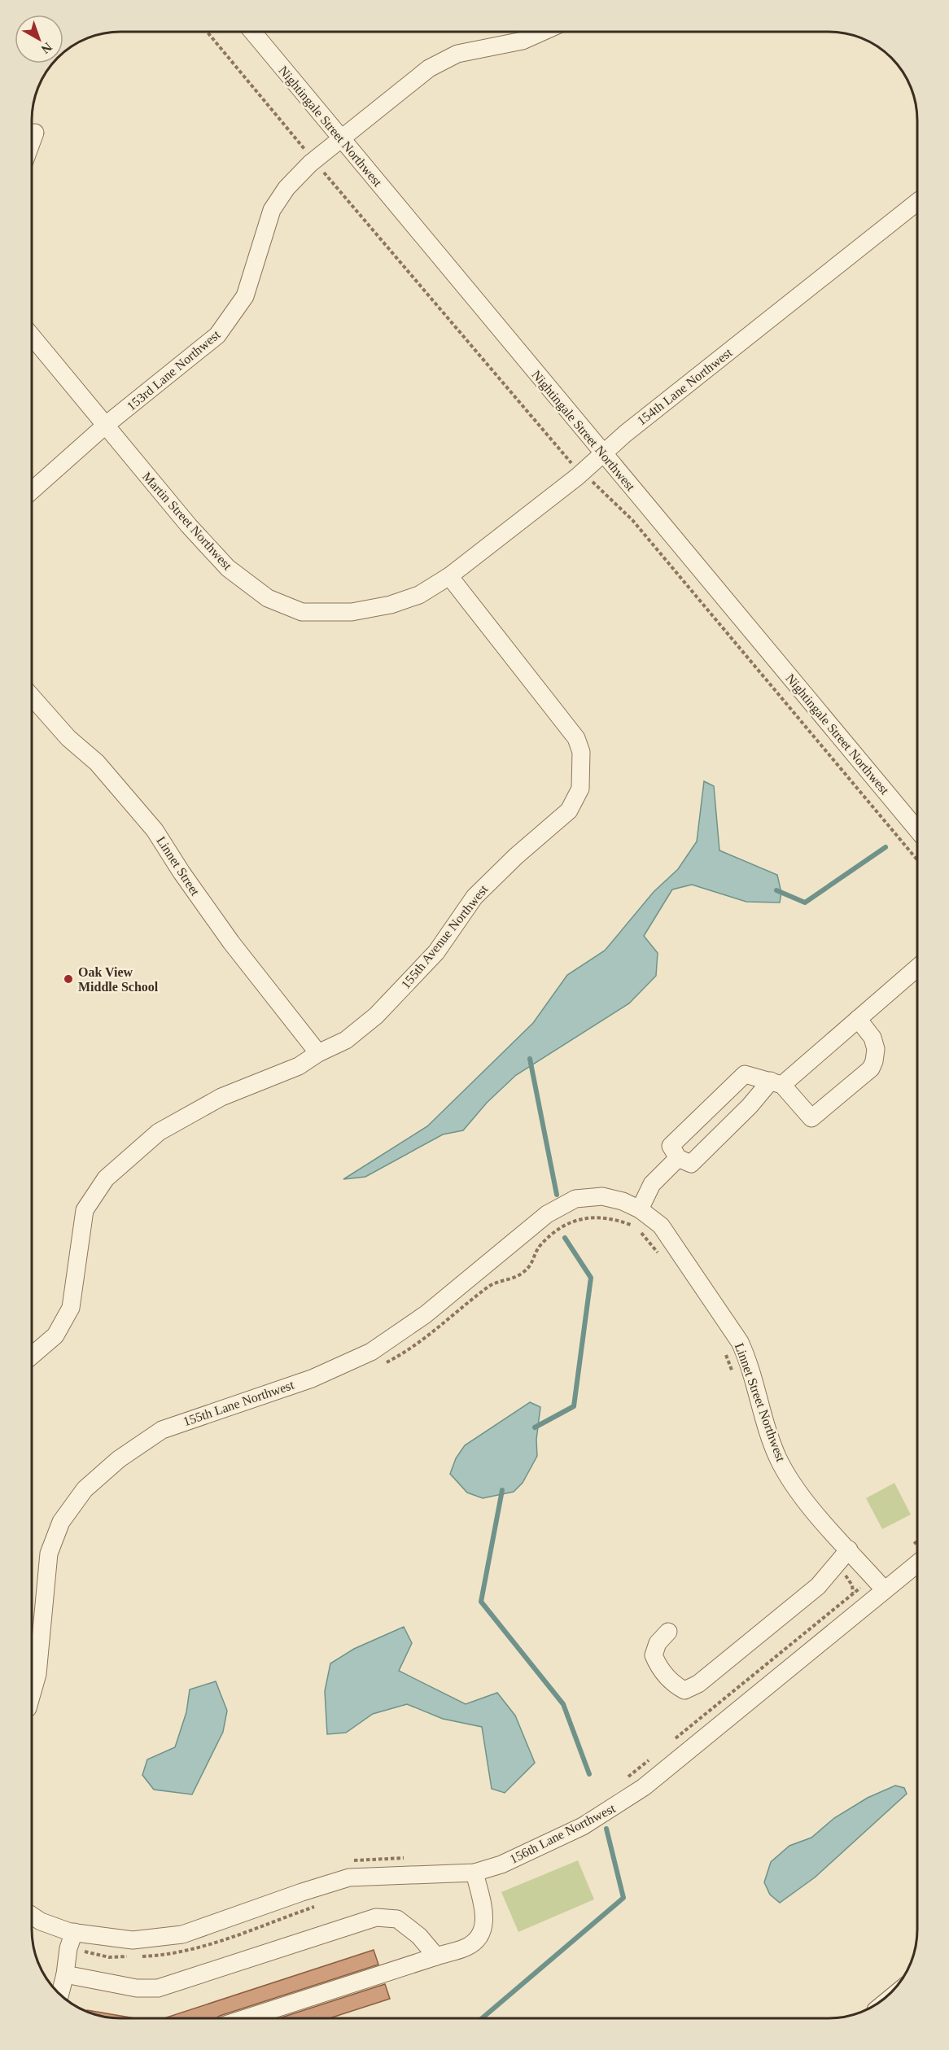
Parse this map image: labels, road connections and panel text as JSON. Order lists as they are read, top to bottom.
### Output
{
  "streets": {
    "street": [
      "Nightingale Street Northwest",
      "153rd Lane Northwest",
      "154th Lane Northwest",
      "Martin Street Northwest",
      "Linnet Street",
      "155th Avenue Northwest",
      "Linnet Street Northwest",
      "155th Lane Northwest",
      "156th Lane Northwest"
    ]
  },
  "crossings": [
    ["Nightingale Street Northwest", "153rd Lane Northwest"],
    ["Nightingale Street Northwest", "154th Lane Northwest"],
    ["153rd Lane Northwest", "Martin Street Northwest"],
    ["154th Lane Northwest", "Martin Street Northwest"],
    ["154th Lane Northwest", "155th Avenue Northwest"],
    ["Martin Street Northwest", "155th Avenue Northwest"],
    ["Linnet Street", "155th Avenue Northwest"],
    ["Linnet Street Northwest", "155th Lane Northwest"],
    ["Linnet Street Northwest", "156th Lane Northwest"]
  ],
  "places": ["Oak View Middle School"],
  "north": "bottom right"
}
